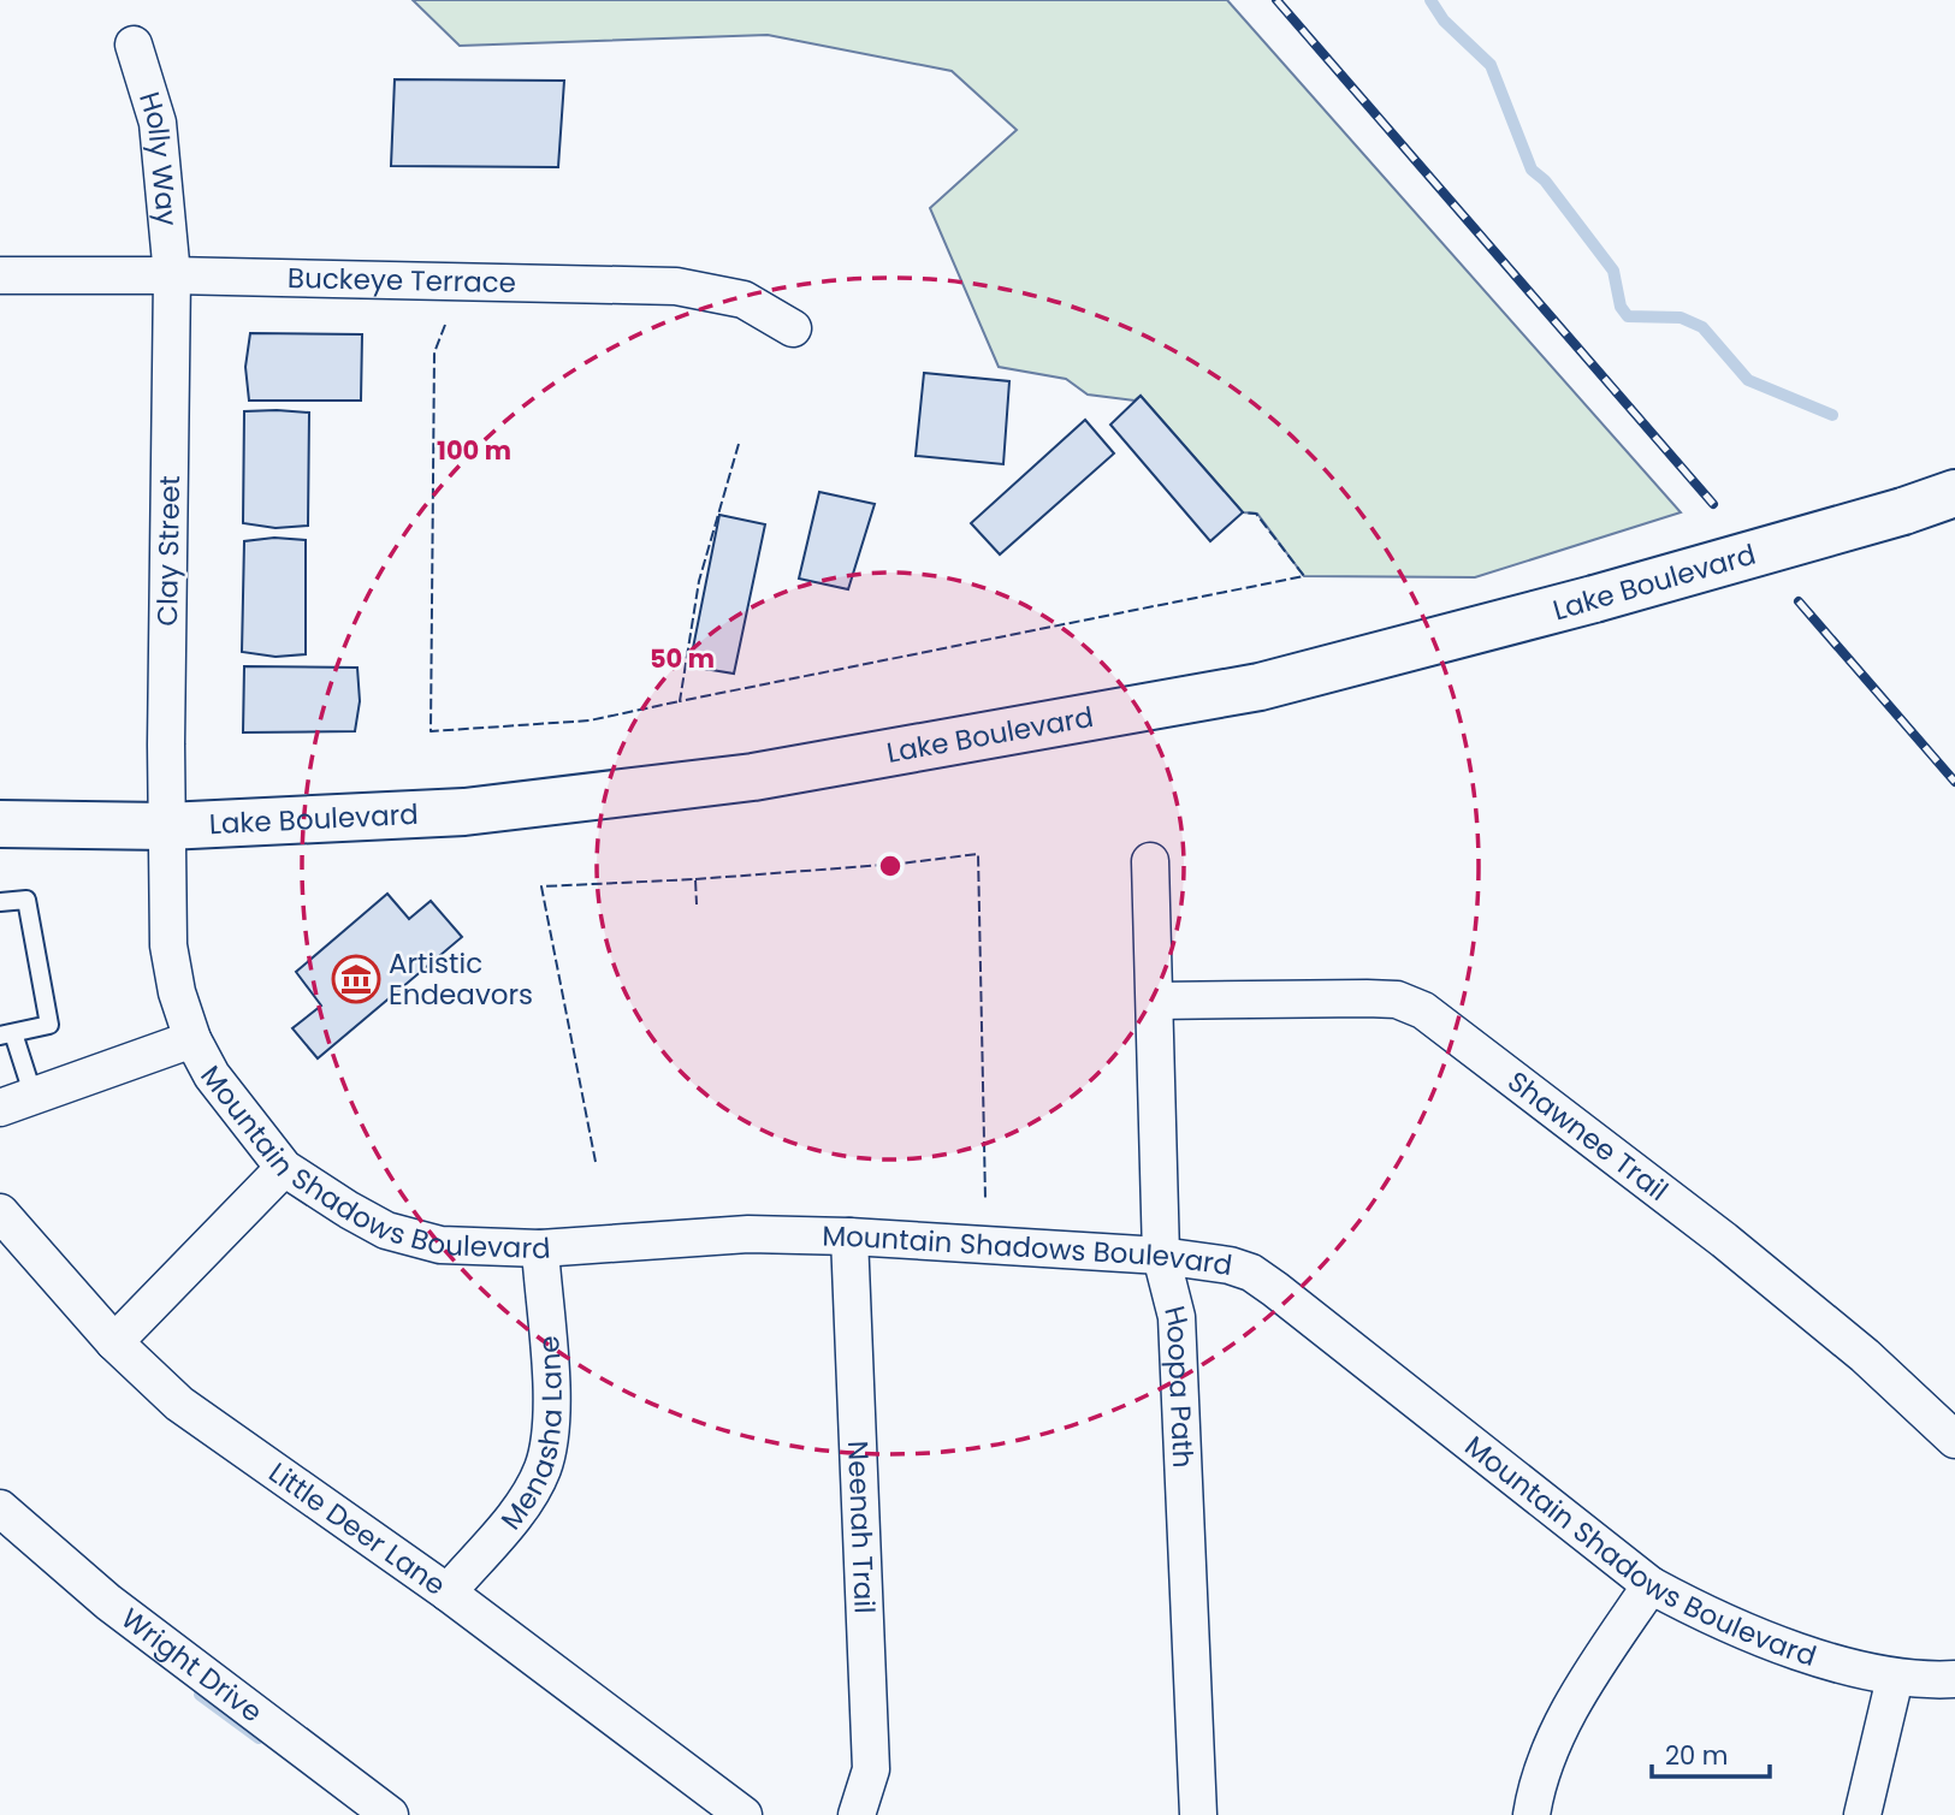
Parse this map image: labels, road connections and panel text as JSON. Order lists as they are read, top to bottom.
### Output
{
  "streets": {
    "main road": ["Lake Boulevard"],
    "street": [
      "Holly Way",
      "Buckeye Terrace",
      "Clay Street",
      "Shawnee Trail",
      "Mountain Shadows Boulevard",
      "Hoopa Path",
      "Menasha Lane",
      "Neenah Trail",
      "Little Deer Lane",
      "Wright Drive"
    ]
  },
  "crossings": [
    ["Holly Way", "Buckeye Terrace"],
    ["Holly Way", "Clay Street"],
    ["Buckeye Terrace", "Clay Street"],
    ["Clay Street", "Lake Boulevard"],
    ["Clay Street", "Mountain Shadows Boulevard"],
    ["Lake Boulevard", "Mountain Shadows Boulevard"],
    ["Shawnee Trail", "Hoopa Path"],
    ["Mountain Shadows Boulevard", "Hoopa Path"],
    ["Mountain Shadows Boulevard", "Menasha Lane"],
    ["Mountain Shadows Boulevard", "Neenah Trail"],
    ["Menasha Lane", "Little Deer Lane"]
  ],
  "places": {
    "museum": ["Artistic Endeavors"]
  },
  "scale_bar": "20 m",
  "rings": ["100 m", "50 m"]
}
